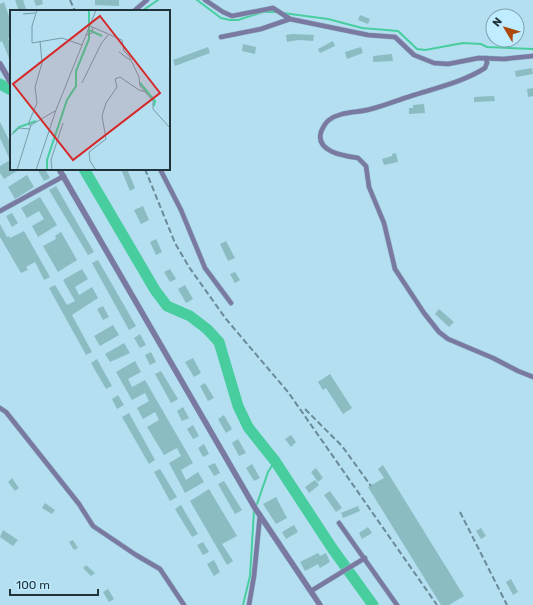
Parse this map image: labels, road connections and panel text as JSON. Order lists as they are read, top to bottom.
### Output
{
  "scale_bar": "100 m",
  "north": "top left"
}
